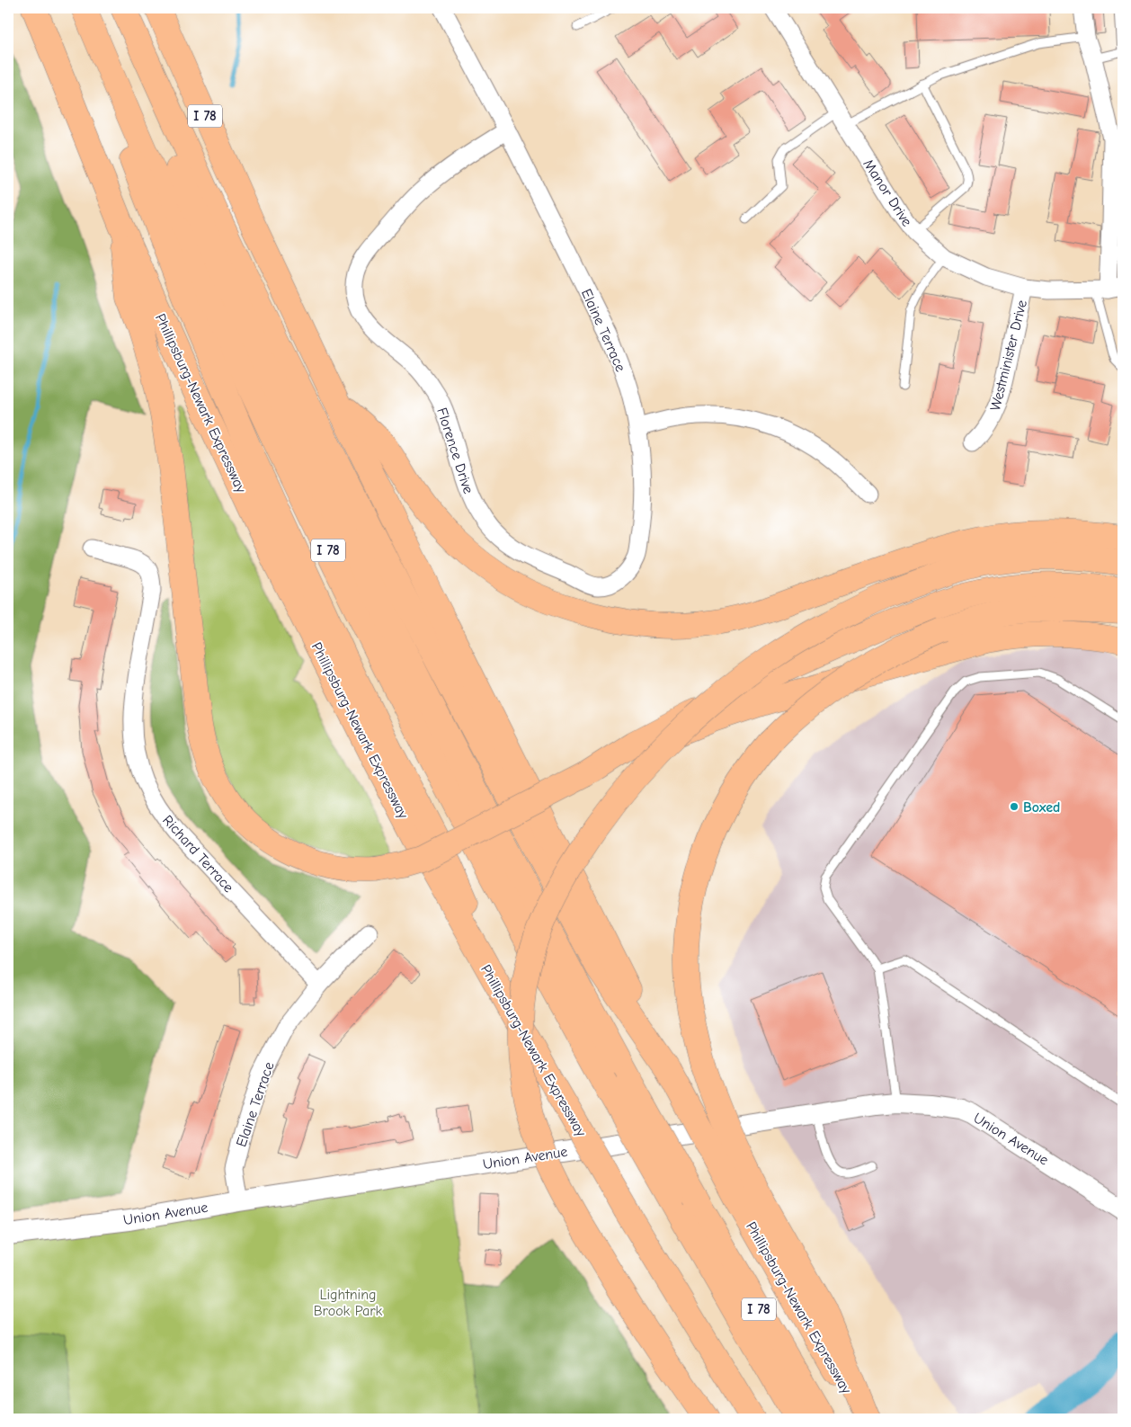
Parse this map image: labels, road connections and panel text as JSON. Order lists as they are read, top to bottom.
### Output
{
  "streets": {
    "highway": ["I 78", "Phillipsburg-Newark Expressway"],
    "street": [
      "Manor Drive",
      "Elaine Terrace",
      "Westminister Drive",
      "Florence Drive",
      "Richard Terrace",
      "Union Avenue"
    ]
  },
  "crossings": [
    ["Manor Drive", "Westminister Drive"],
    ["Elaine Terrace", "Florence Drive"],
    ["Elaine Terrace", "Richard Terrace"],
    ["Elaine Terrace", "Union Avenue"]
  ],
  "parks": ["Lightning Brook Park"],
  "places": ["Boxed"]
}
